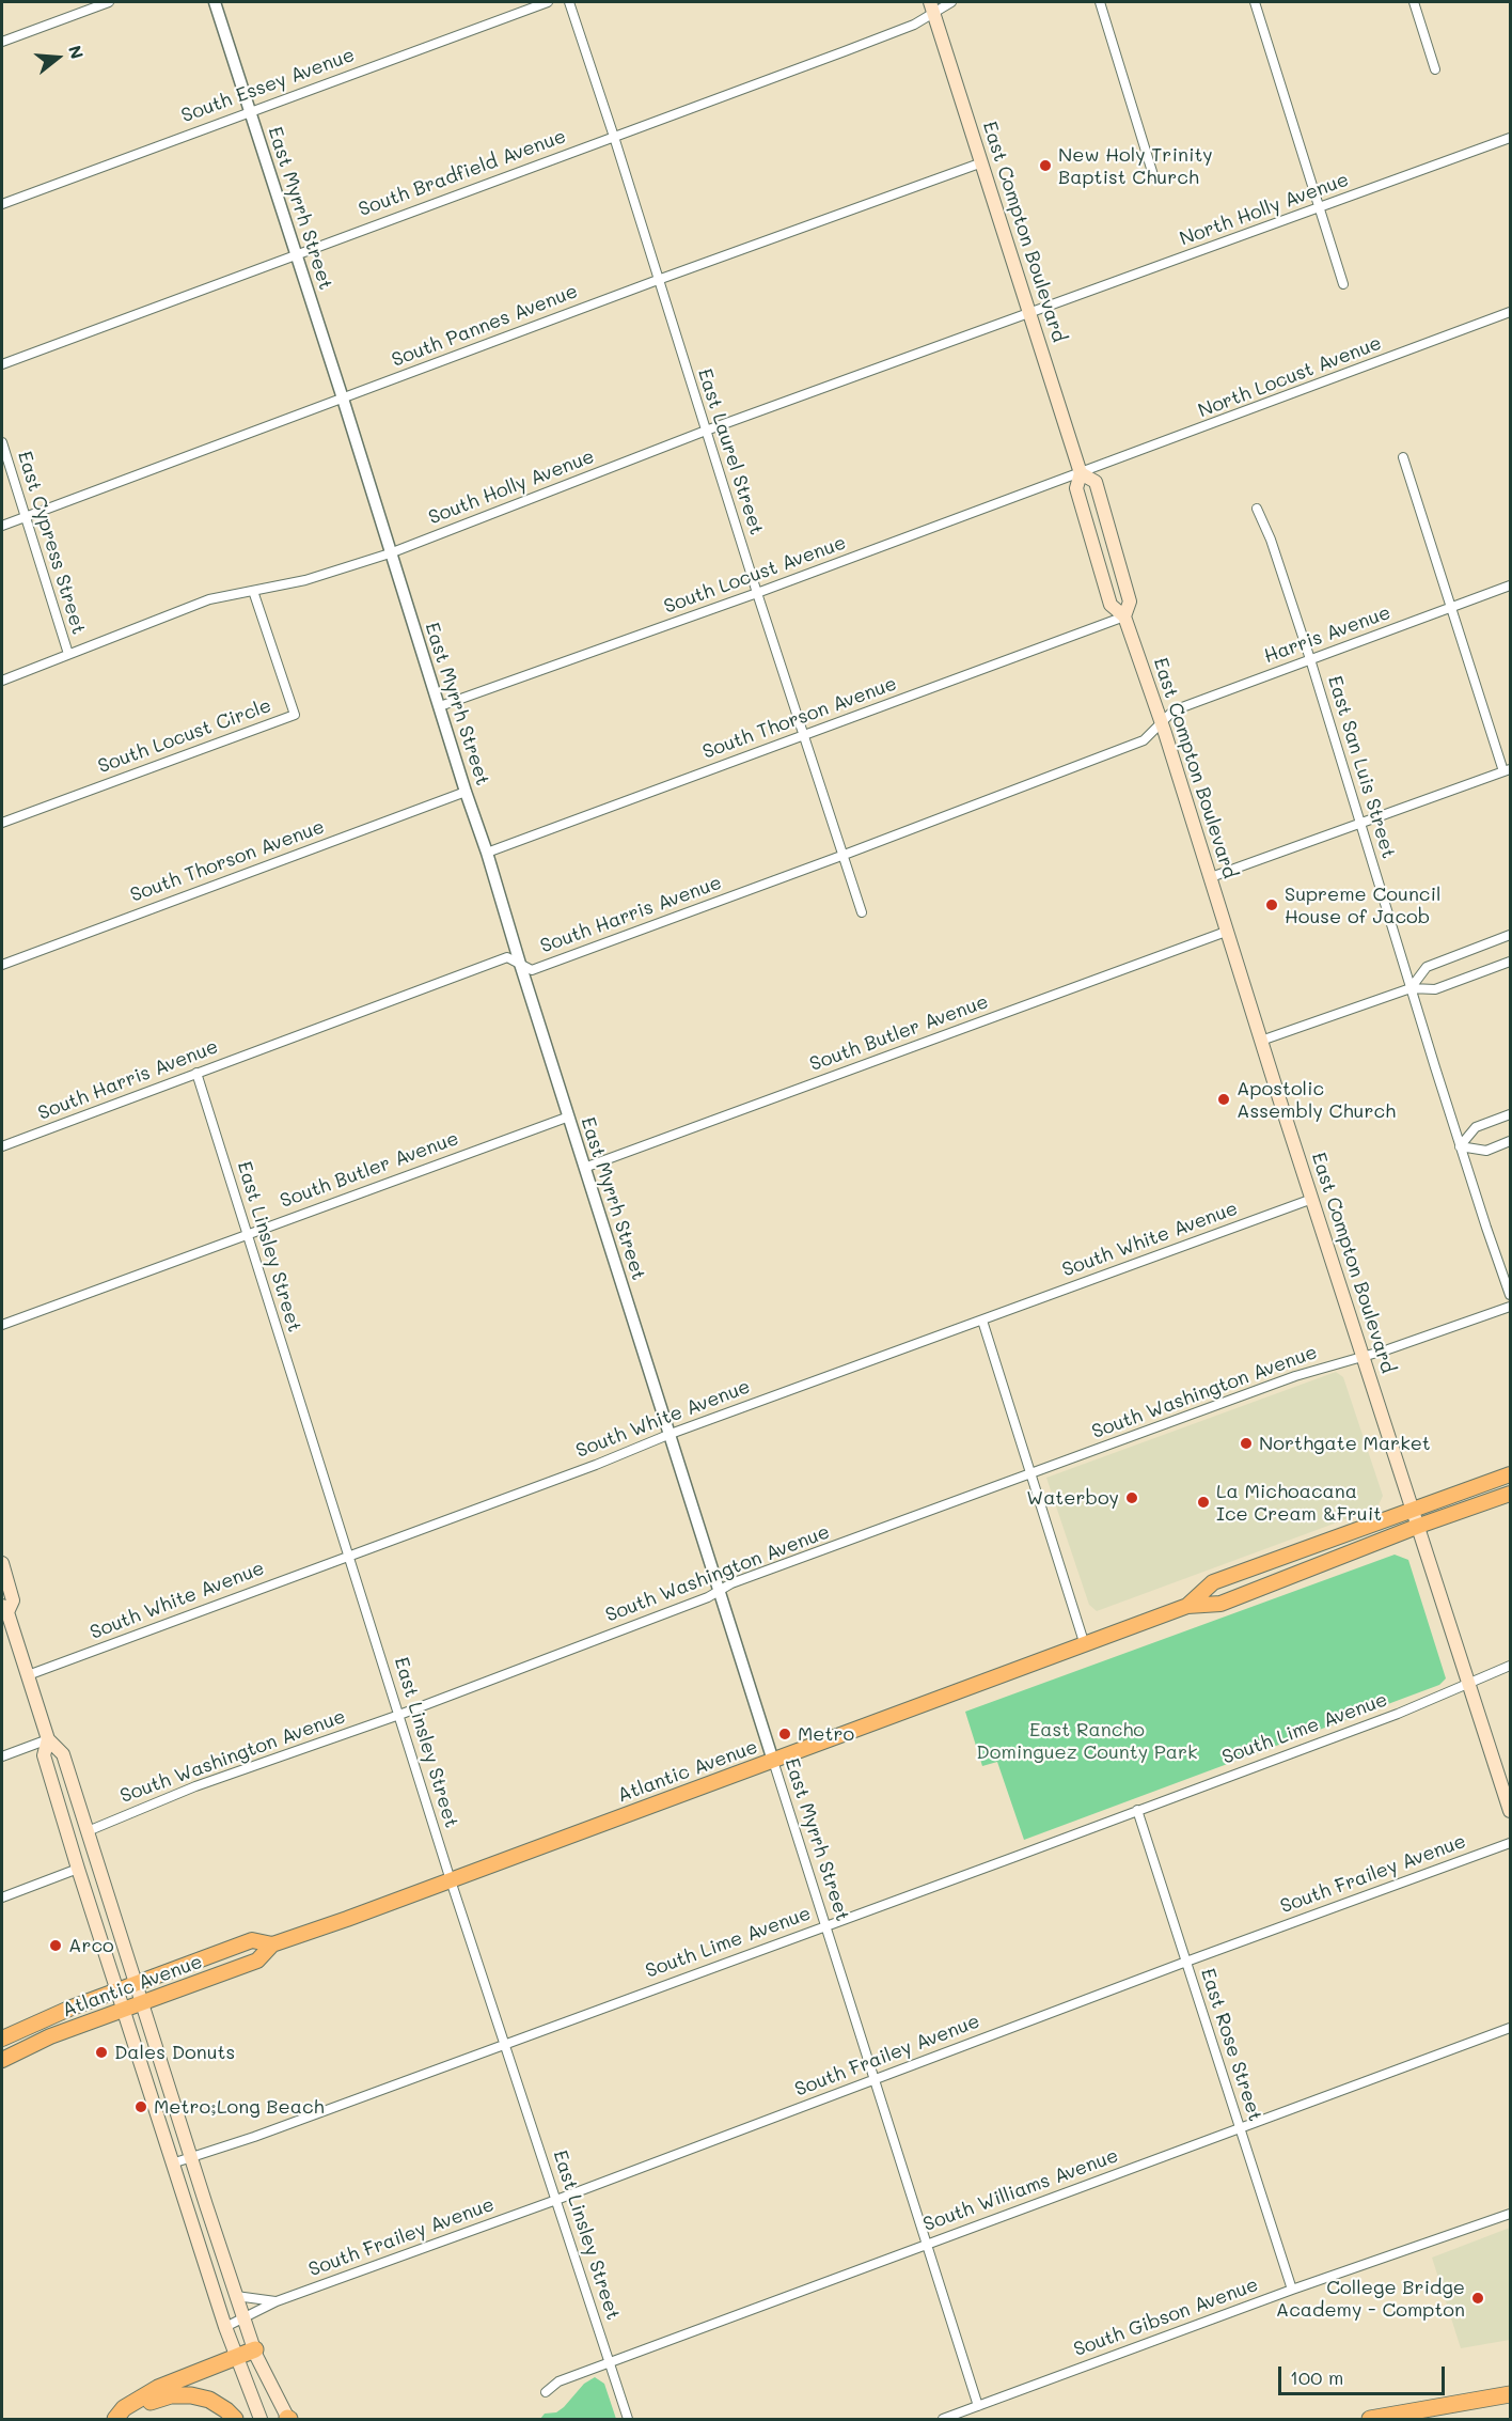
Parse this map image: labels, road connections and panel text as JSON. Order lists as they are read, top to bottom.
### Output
{
  "streets": {
    "main road": ["East Compton Boulevard", "Atlantic Avenue"],
    "street": [
      "South Essey Avenue",
      "South Bradfield Avenue",
      "East Myrrh Street",
      "North Holly Avenue",
      "South Pannes Avenue",
      "North Locust Avenue",
      "East Laurel Street",
      "South Holly Avenue",
      "East Cypress Street",
      "South Locust Avenue",
      "Harris Avenue",
      "South Thorson Avenue",
      "South Locust Circle",
      "East San Luis Street",
      "South Harris Avenue",
      "South Butler Avenue",
      "South White Avenue",
      "East Linsley Street",
      "South Washington Avenue",
      "South Lime Avenue",
      "South Frailey Avenue",
      "East Rose Street",
      "South Williams Avenue",
      "South Gibson Avenue"
    ]
  },
  "crossings": [
    ["South Essey Avenue", "East Myrrh Street"],
    ["South Bradfield Avenue", "East Myrrh Street"],
    ["South Bradfield Avenue", "East Compton Boulevard"],
    ["South Bradfield Avenue", "East Laurel Street"],
    ["East Myrrh Street", "South Pannes Avenue"],
    ["East Myrrh Street", "South Holly Avenue"],
    ["East Myrrh Street", "South Locust Avenue"],
    ["East Myrrh Street", "South Thorson Avenue"],
    ["East Myrrh Street", "South Harris Avenue"],
    ["East Myrrh Street", "South Butler Avenue"],
    ["East Myrrh Street", "South White Avenue"],
    ["East Myrrh Street", "South Washington Avenue"],
    ["East Myrrh Street", "South Lime Avenue"],
    ["East Myrrh Street", "Atlantic Avenue"],
    ["East Myrrh Street", "South Frailey Avenue"],
    ["East Myrrh Street", "South Williams Avenue"],
    ["East Myrrh Street", "South Gibson Avenue"],
    ["North Holly Avenue", "East Compton Boulevard"],
    ["North Holly Avenue", "South Holly Avenue"],
    ["East Compton Boulevard", "South Pannes Avenue"],
    ["East Compton Boulevard", "North Locust Avenue"],
    ["East Compton Boulevard", "South Holly Avenue"],
    ["East Compton Boulevard", "South Locust Avenue"],
    ["East Compton Boulevard", "Harris Avenue"],
    ["East Compton Boulevard", "South Thorson Avenue"],
    ["East Compton Boulevard", "South Harris Avenue"],
    ["East Compton Boulevard", "South Butler Avenue"],
    ["East Compton Boulevard", "South White Avenue"],
    ["East Compton Boulevard", "South Washington Avenue"],
    ["East Compton Boulevard", "South Lime Avenue"],
    ["East Compton Boulevard", "Atlantic Avenue"],
    ["South Pannes Avenue", "East Laurel Street"],
    ["South Pannes Avenue", "East Cypress Street"],
    ["North Locust Avenue", "South Locust Avenue"],
    ["East Laurel Street", "South Holly Avenue"],
    ["East Laurel Street", "South Locust Avenue"],
    ["East Laurel Street", "South Thorson Avenue"],
    ["East Laurel Street", "South Harris Avenue"],
    ["South Holly Avenue", "East Cypress Street"],
    ["South Holly Avenue", "South Locust Circle"],
    ["Harris Avenue", "East San Luis Street"],
    ["Harris Avenue", "South Harris Avenue"],
    ["South Harris Avenue", "East Linsley Street"],
    ["South Butler Avenue", "East Linsley Street"],
    ["South White Avenue", "East Linsley Street"],
    ["East Linsley Street", "South Washington Avenue"],
    ["East Linsley Street", "South Lime Avenue"],
    ["East Linsley Street", "Atlantic Avenue"],
    ["East Linsley Street", "South Frailey Avenue"],
    ["East Linsley Street", "South Williams Avenue"],
    ["South Lime Avenue", "East Rose Street"],
    ["South Frailey Avenue", "East Rose Street"],
    ["East Rose Street", "South Williams Avenue"],
    ["East Rose Street", "South Gibson Avenue"]
  ],
  "parks": ["East Rancho Dominguez County Park"],
  "places": [
    "New Holy Trinity Baptist Church",
    "Supreme Council House of Jacob",
    "Apostolic Assembly Church",
    "Northgate Market",
    "Waterboy",
    "La Michoacana Ice Cream &Fruit",
    "Metro",
    "Arco",
    "Dales Donuts",
    "Metro;Long Beach",
    "College Bridge Academy - Compton"
  ],
  "scale_bar": "100 m",
  "north": "right"
}
